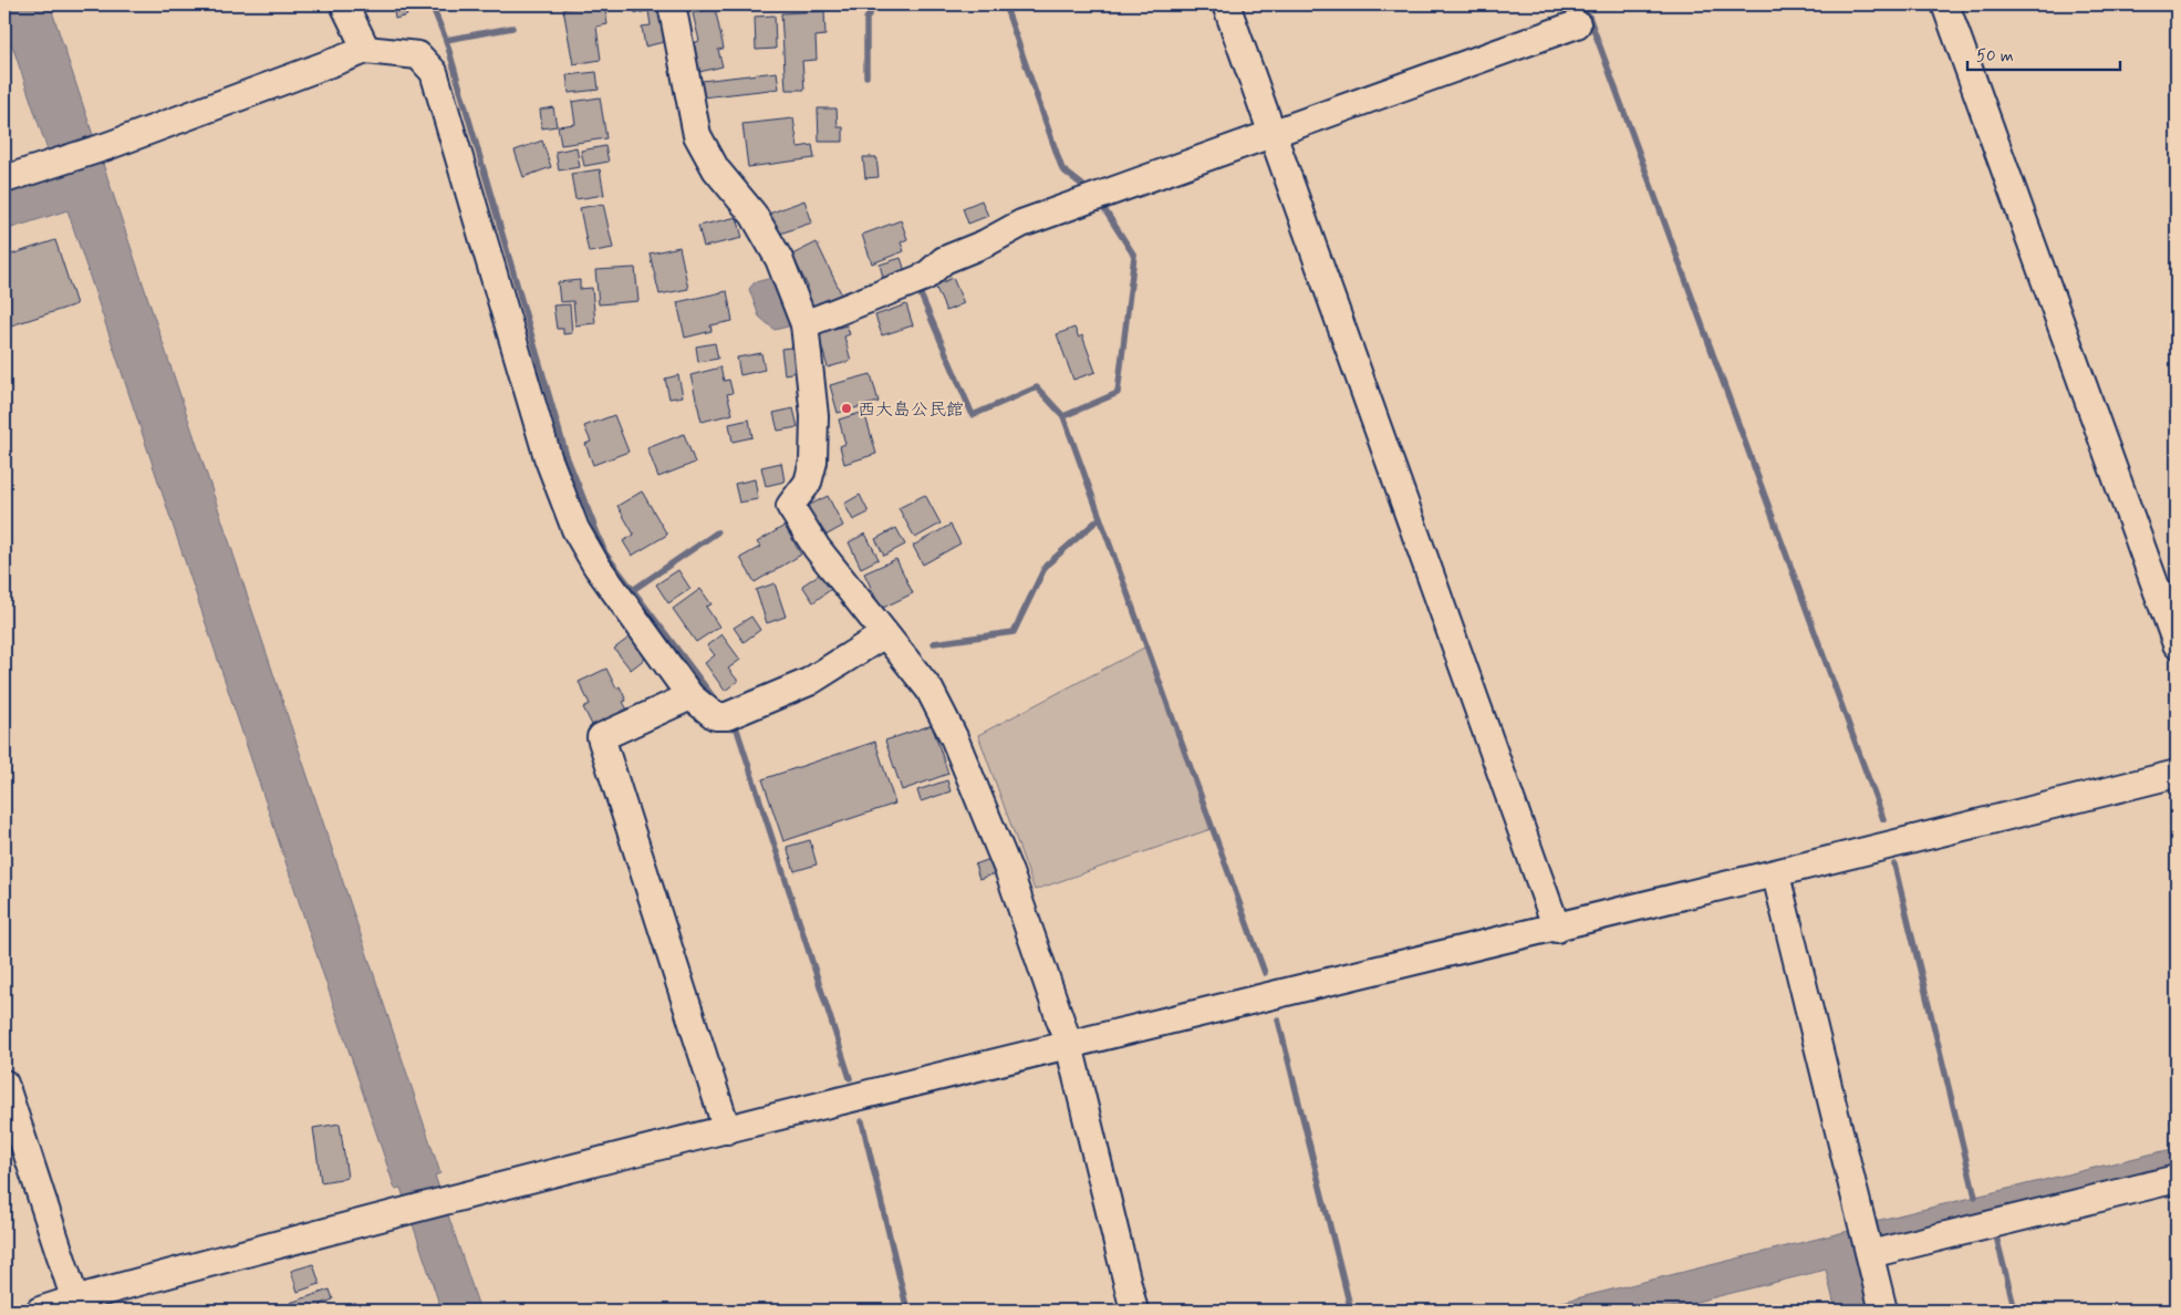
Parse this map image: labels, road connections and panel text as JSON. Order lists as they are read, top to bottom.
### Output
{
  "places": ["西大島公民館"],
  "scale_bar": "50 m"
}
